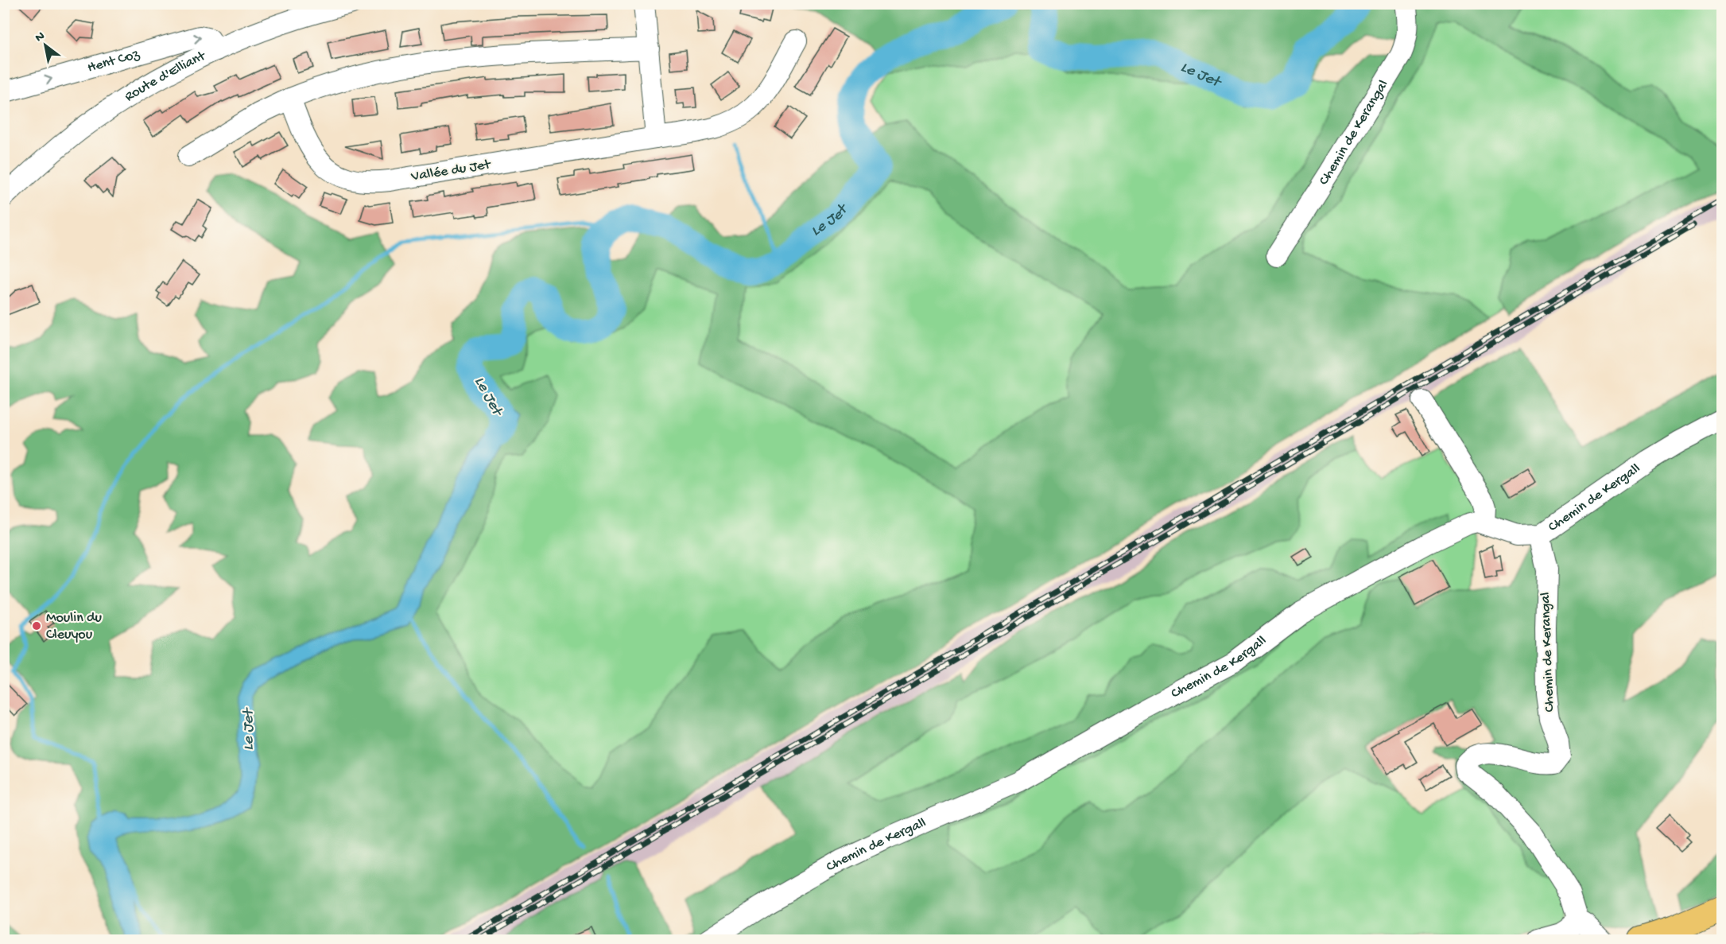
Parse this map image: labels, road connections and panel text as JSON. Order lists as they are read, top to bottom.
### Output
{
  "streets": {
    "street": [
      "Hent Coz",
      "Route d'Elliant",
      "Chemin de Kerangal",
      "Vallée du Jet",
      "Chemin de Kergall"
    ]
  },
  "crossings": [
    ["Hent Coz", "Route d'Elliant"],
    ["Chemin de Kerangal", "Chemin de Kergall"]
  ],
  "one_way": ["Hent Coz"],
  "water": ["Le Jet"],
  "places": ["Moulin du Cleuyou"],
  "north": "top left"
}
